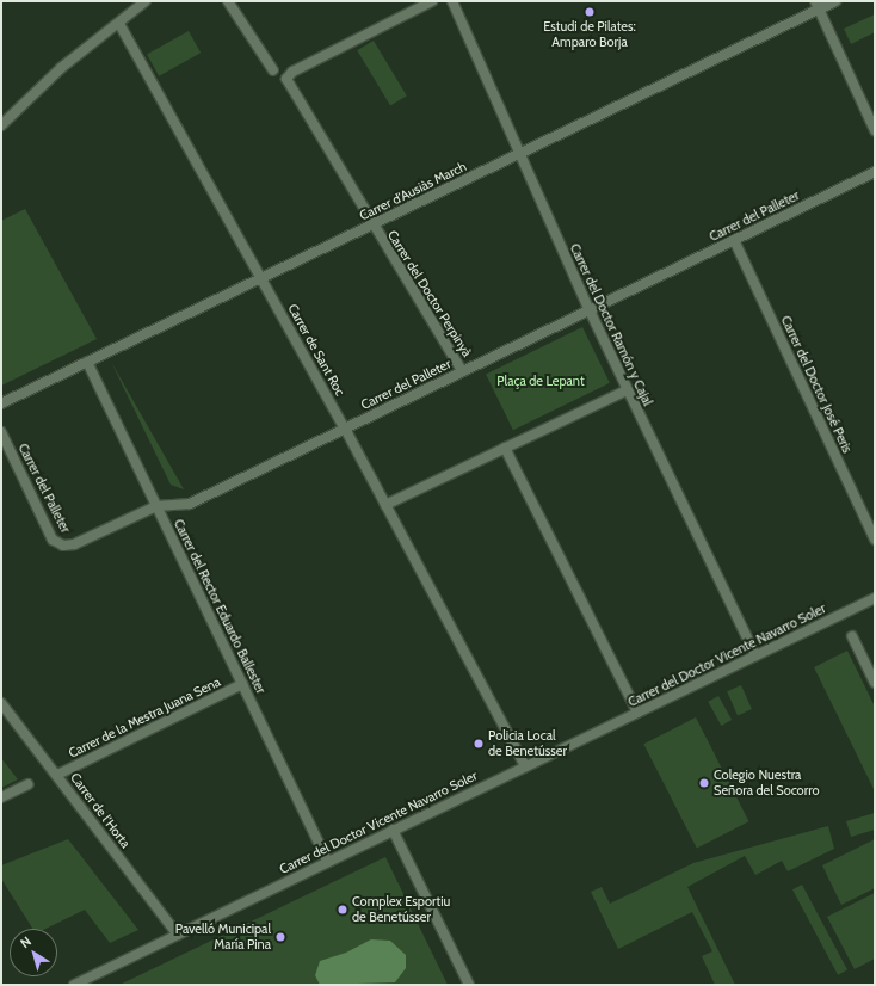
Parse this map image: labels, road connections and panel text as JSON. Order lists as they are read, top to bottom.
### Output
{
  "streets": {
    "street": [
      "Carrer d'Ausiàs March",
      "Carrer del Palleter",
      "Carrer del Doctor Perpinyà",
      "Carrer del Doctor Ramón y Cajal",
      "Carrer de Sant Roc",
      "Carrer del Doctor José Peris",
      "Carrer del Rector Eduardo Ballester",
      "Carrer del Doctor Vicente Navarro Soler",
      "Carrer de la Mestra Juana Sena",
      "Carrer de l’Horta"
    ]
  },
  "crossings": [
    ["Carrer d'Ausiàs March", "Carrer del Doctor Perpinyà"],
    ["Carrer d'Ausiàs March", "Carrer del Doctor Ramón y Cajal"],
    ["Carrer d'Ausiàs March", "Carrer de Sant Roc"],
    ["Carrer d'Ausiàs March", "Carrer del Rector Eduardo Ballester"],
    ["Carrer del Palleter", "Carrer del Doctor Perpinyà"],
    ["Carrer del Palleter", "Carrer del Doctor Ramón y Cajal"],
    ["Carrer del Palleter", "Carrer de Sant Roc"],
    ["Carrer del Palleter", "Carrer del Doctor José Peris"],
    ["Carrer del Palleter", "Carrer del Rector Eduardo Ballester"],
    ["Carrer del Doctor Ramón y Cajal", "Carrer del Doctor Vicente Navarro Soler"],
    ["Carrer de Sant Roc", "Carrer del Doctor Vicente Navarro Soler"],
    ["Carrer del Rector Eduardo Ballester", "Carrer del Doctor Vicente Navarro Soler"],
    ["Carrer del Rector Eduardo Ballester", "Carrer de la Mestra Juana Sena"],
    ["Carrer del Doctor Vicente Navarro Soler", "Carrer de l’Horta"],
    ["Carrer de la Mestra Juana Sena", "Carrer de l’Horta"]
  ],
  "parks": ["Plaça de Lepant"],
  "places": [
    "Estudi de Pilates: Amparo Borja",
    "Policia Local de Benetússer",
    "Colegio Nuestra Señora del Socorro",
    "Complex Esportiu de Benetússer",
    "Pavelló Municipal María Pina"
  ],
  "north": "top left"
}
